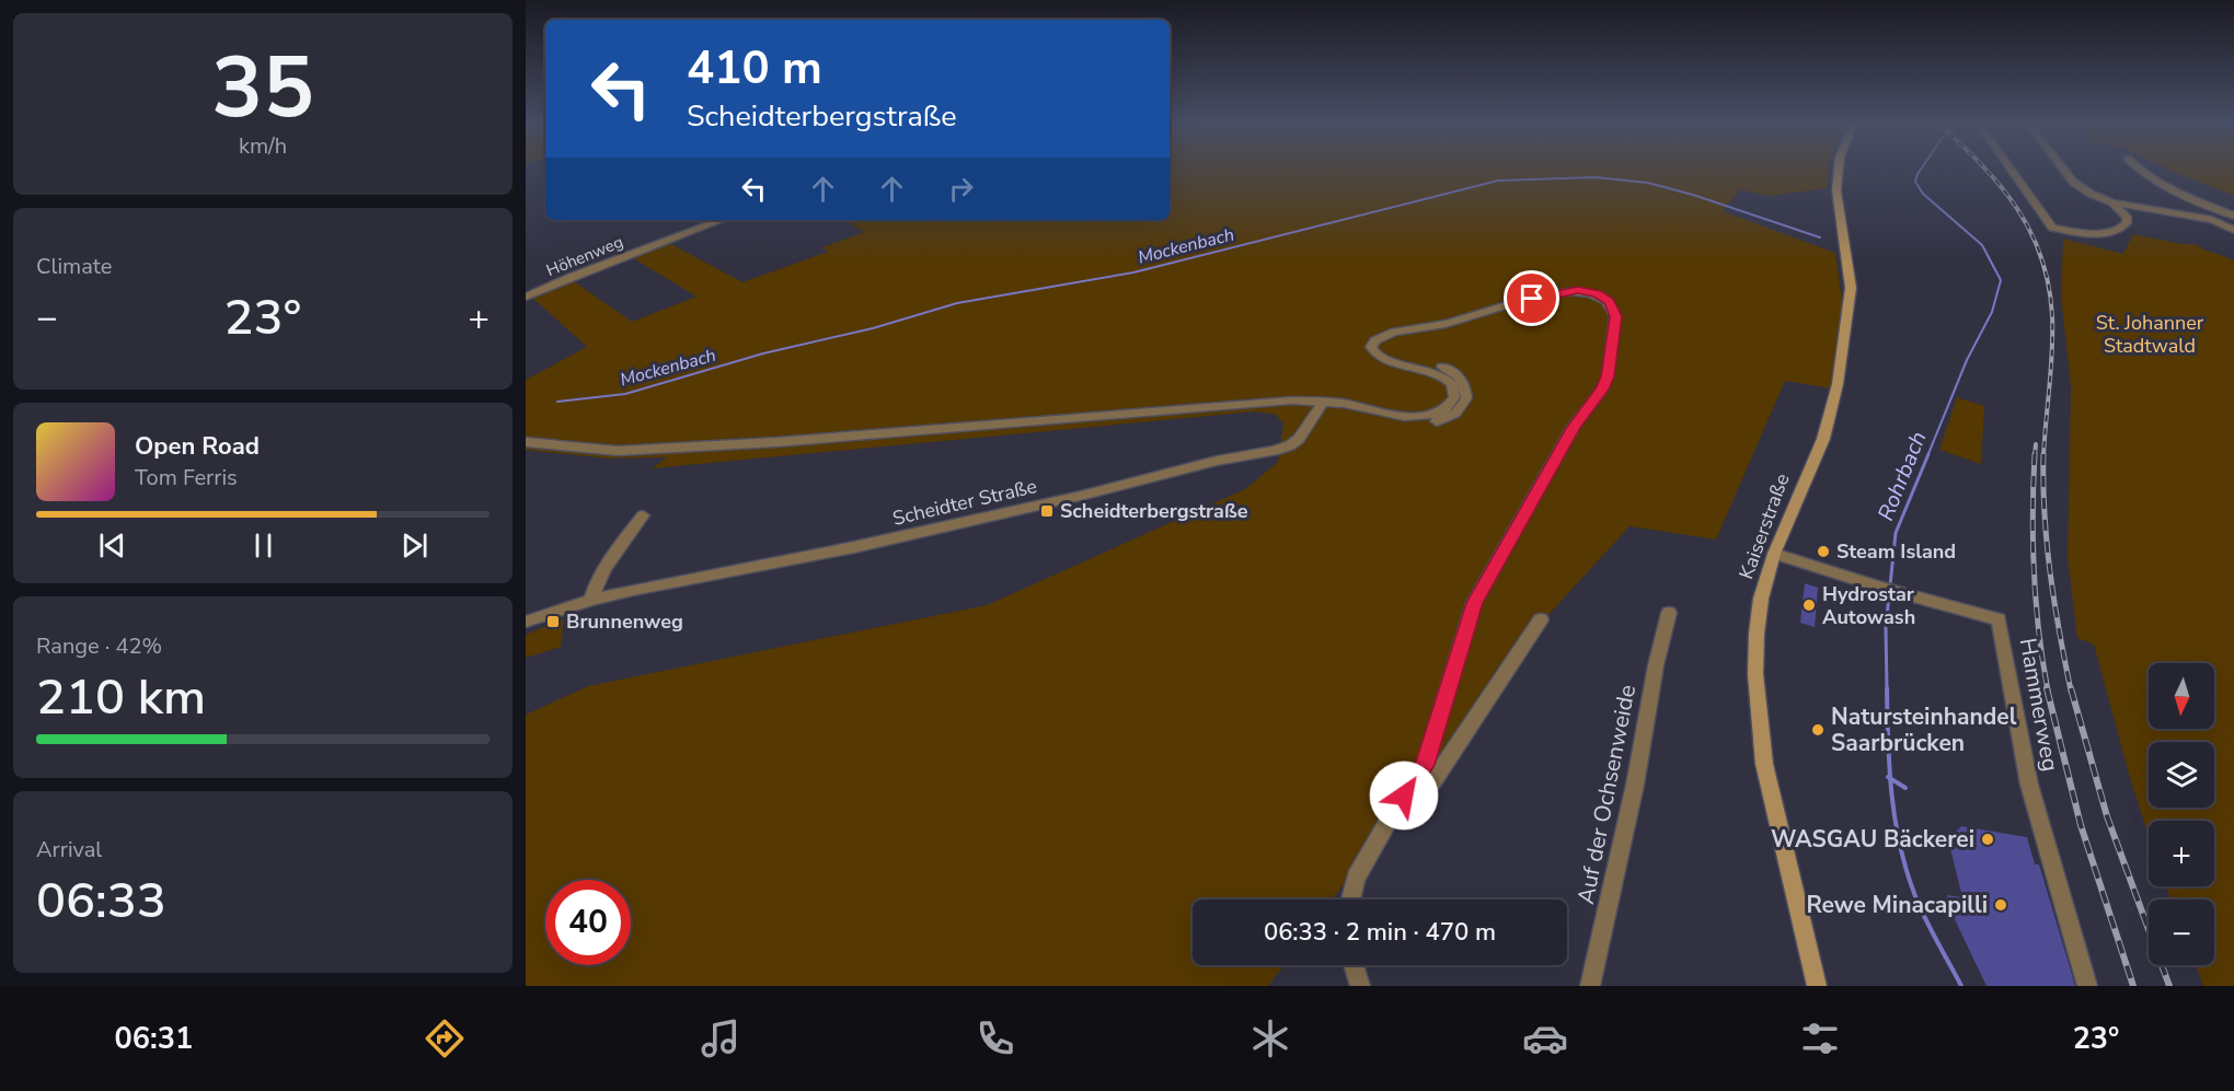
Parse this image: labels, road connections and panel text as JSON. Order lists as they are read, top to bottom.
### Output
{
  "streets": {
    "main road": ["Kaiserstraße"],
    "street": [
      "Höhenweg",
      "Scheidter Straße",
      "Hammerweg",
      "Auf der Ochsenweide"
    ]
  },
  "crossings": [
    ["Kaiserstraße", "Hammerweg"]
  ],
  "water": ["Mockenbach", "Rohrbach"],
  "parks": ["St. Johanner Stadtwald"],
  "places": {
    "transit": ["Scheidterbergstraße", "Brunnenweg"],
    "other": [
      "Steam Island",
      "Hydrostar Autowash",
      "Natursteinhandel Saarbrücken",
      "WASGAU Bäckerei",
      "Rewe Minacapilli"
    ]
  },
  "north": "bottom",
  "page": {
    "tile": [
      ["35", "km/h"],
      "Climate",
      ["Range · 42%", "210 km"],
      ["Arrival", "06:33"]
    ],
    "turn": ["410 m", "Scheidterbergstraße"],
    "heat": ["−", "23°", "+"],
    "song": ["Open Road", "Tom Ferris"],
    "map_buttons": ["+", "−"],
    "limit": "40",
    "trip": "06:33 · 2 min · 470 m",
    "tabs": ["06:31", "23°"]
  }
}
